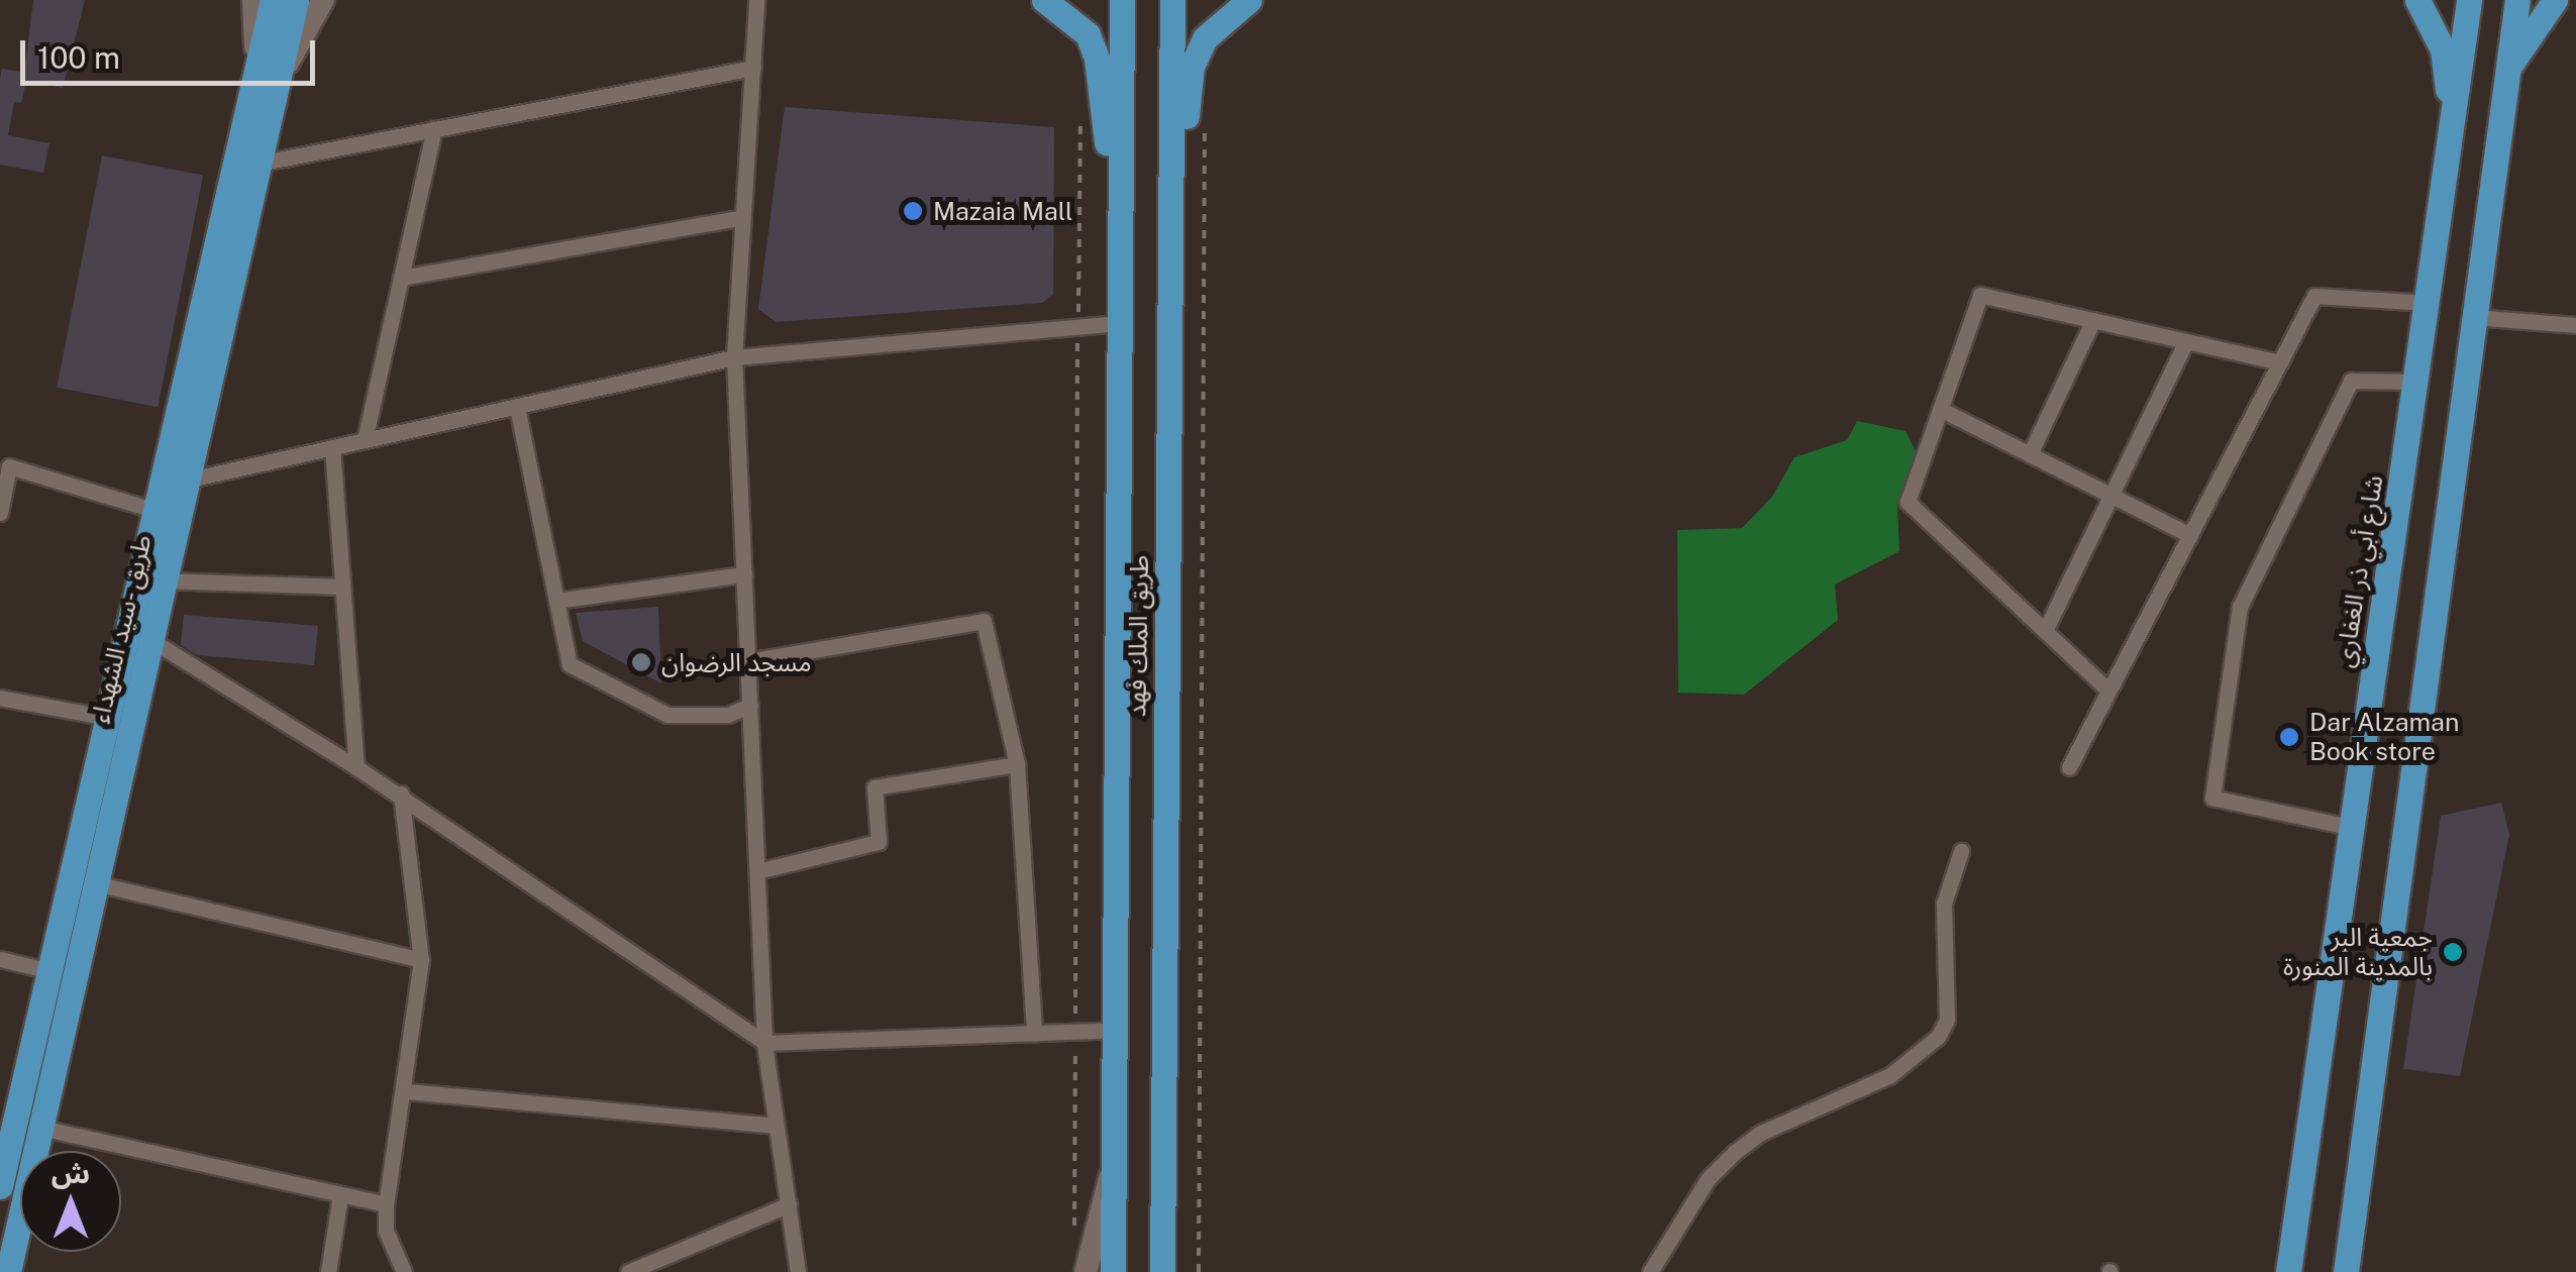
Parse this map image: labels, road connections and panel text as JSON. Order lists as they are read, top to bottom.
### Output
{
  "streets": {
    "main road": ["شارع أبي ذر الغفاري", "طريق -سيد الشهداء", "طريق الملك فهد"]
  },
  "places": [
    "Mazaia Mall",
    "مسجد الرضوان",
    "Dar Alzaman Book store",
    "جمعية البر بالمدينة المنورة"
  ],
  "scale_bar": "100 m",
  "north": "top"
}
